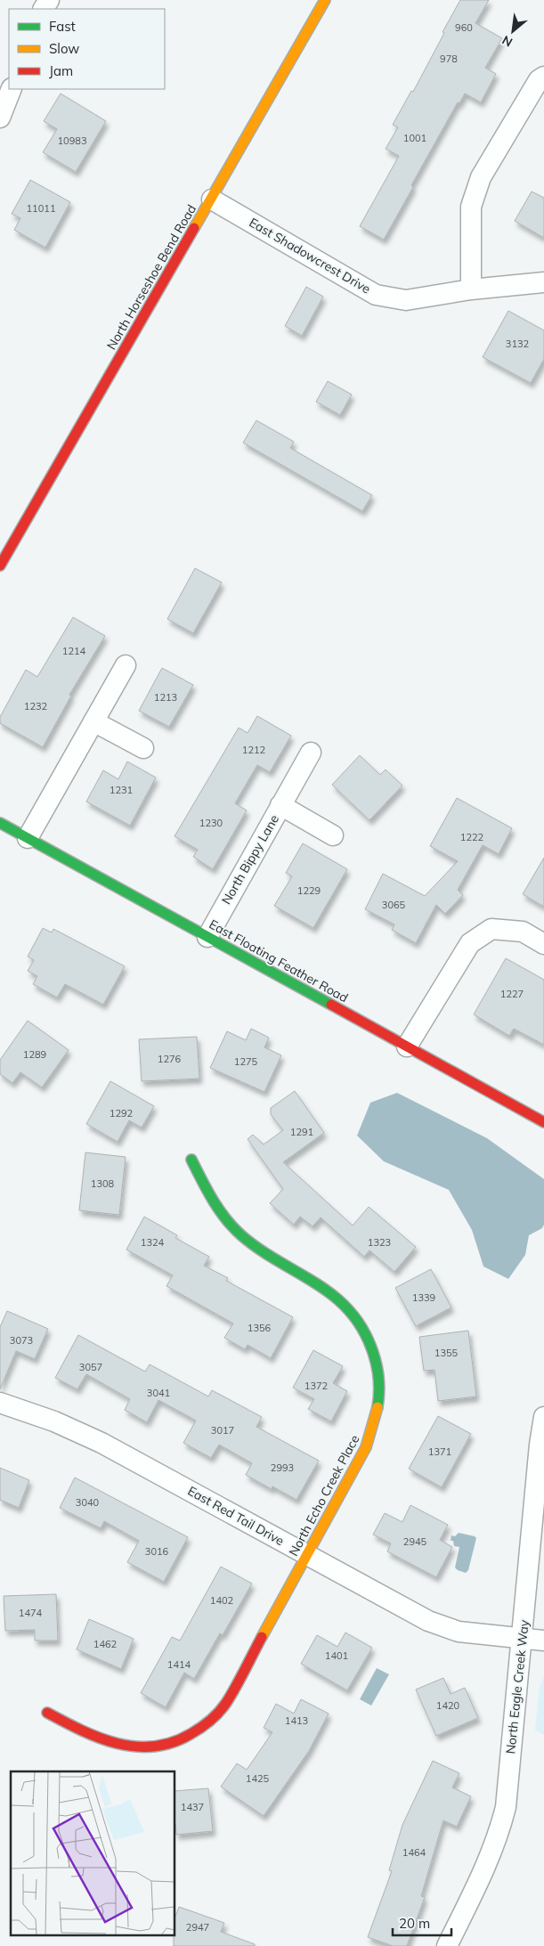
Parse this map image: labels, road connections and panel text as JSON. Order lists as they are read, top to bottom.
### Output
{
  "streets": {
    "street": [
      "East Shadowcrest Drive",
      "North Horseshoe Bend Road",
      "North Bippy Lane",
      "East Floating Feather Road",
      "North Echo Creek Place",
      "East Red Tail Drive",
      "North Eagle Creek Way"
    ]
  },
  "crossings": [
    ["East Shadowcrest Drive", "North Horseshoe Bend Road"],
    ["North Bippy Lane", "East Floating Feather Road"],
    ["North Echo Creek Place", "East Red Tail Drive"],
    ["East Red Tail Drive", "North Eagle Creek Way"]
  ],
  "house_numbers": [
    "960",
    "978",
    "1001",
    "10983",
    "11011",
    "3132",
    "1214",
    "1213",
    "1232",
    "1212",
    "1231",
    "1230",
    "1222",
    "1229",
    "3065",
    "1227",
    "1289",
    "1276",
    "1275",
    "1292",
    "1291",
    "1308",
    "1324",
    "1323",
    "1339",
    "1356",
    "3073",
    "1355",
    "3057",
    "1372",
    "3041",
    "3017",
    "1371",
    "2993",
    "3040",
    "2945",
    "3016",
    "1402",
    "1474",
    "1462",
    "1401",
    "1414",
    "1420",
    "1413",
    "1425",
    "1437",
    "1464",
    "2947"
  ],
  "legend": ["Fast", "Slow", "Jam"],
  "scale_bar": "20 m",
  "north": "bottom left"
}
